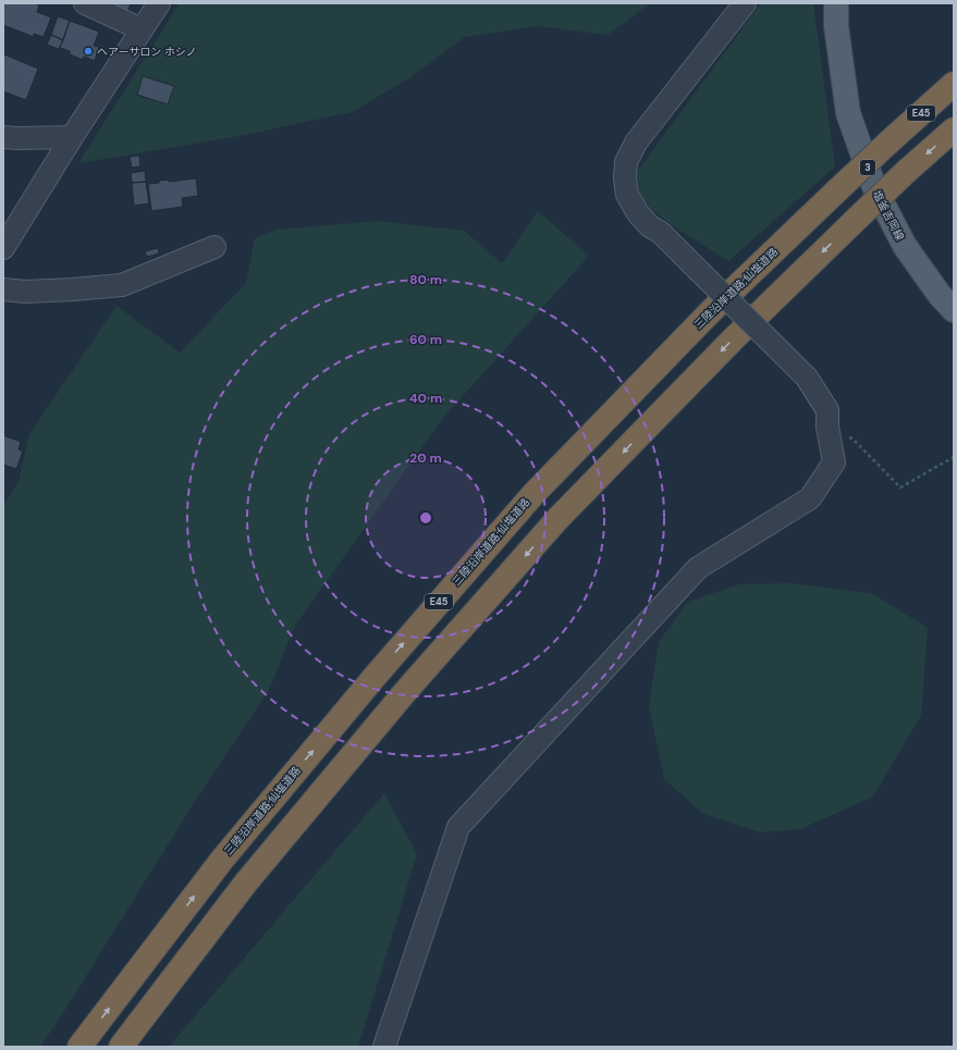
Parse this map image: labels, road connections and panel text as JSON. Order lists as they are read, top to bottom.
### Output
{
  "streets": {
    "highway": ["E45", "三陸沿岸道路;仙塩道路"],
    "main road": ["3", "塩釜吉岡線"]
  },
  "places": ["ヘアーサロン ホシノ"],
  "rings": [
    "80 m",
    "60 m",
    "40 m",
    "20 m"
  ]
}
